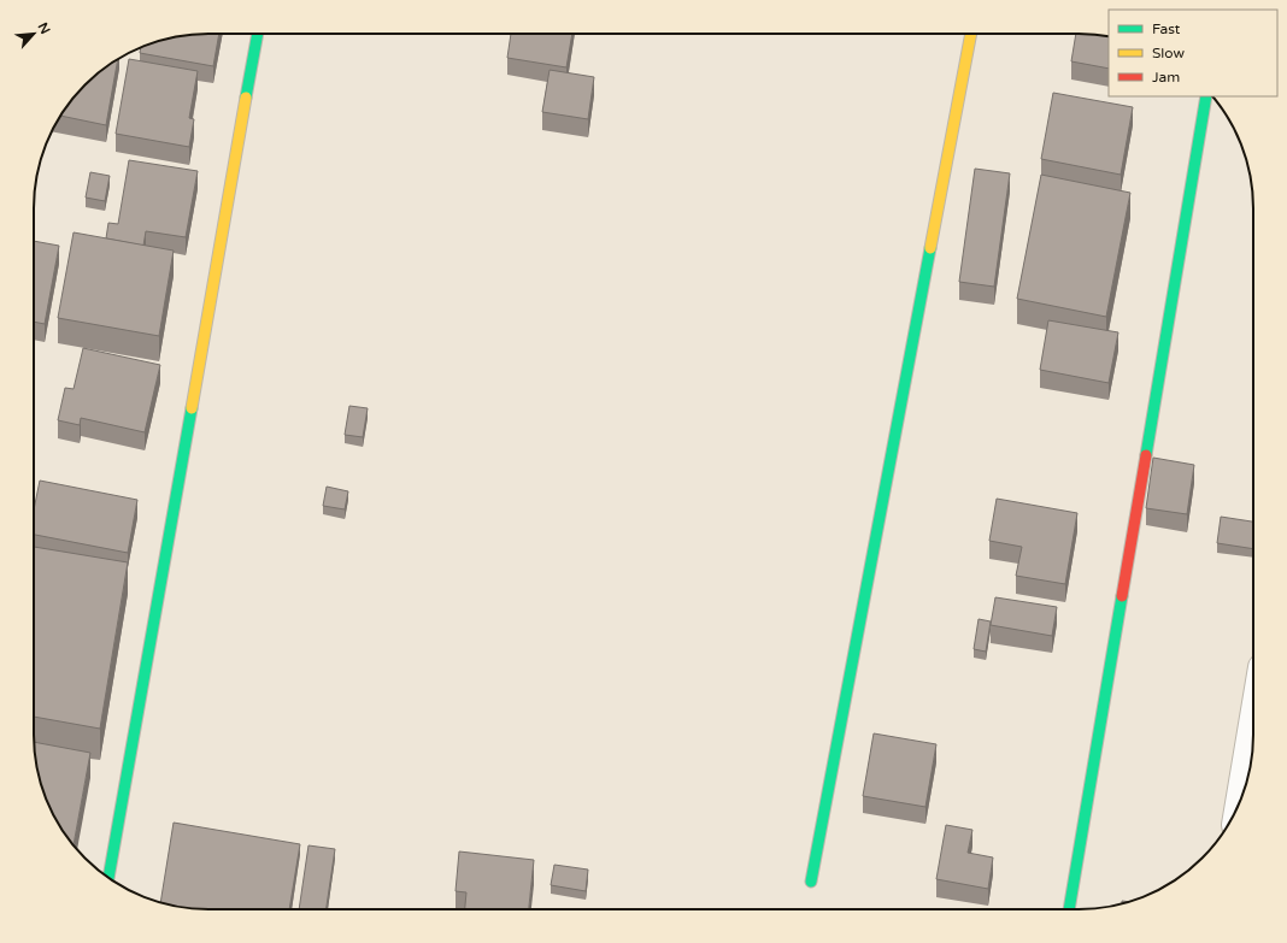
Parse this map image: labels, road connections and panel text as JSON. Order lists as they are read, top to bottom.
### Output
{
  "legend": ["Fast", "Slow", "Jam"],
  "north": "top right"
}
